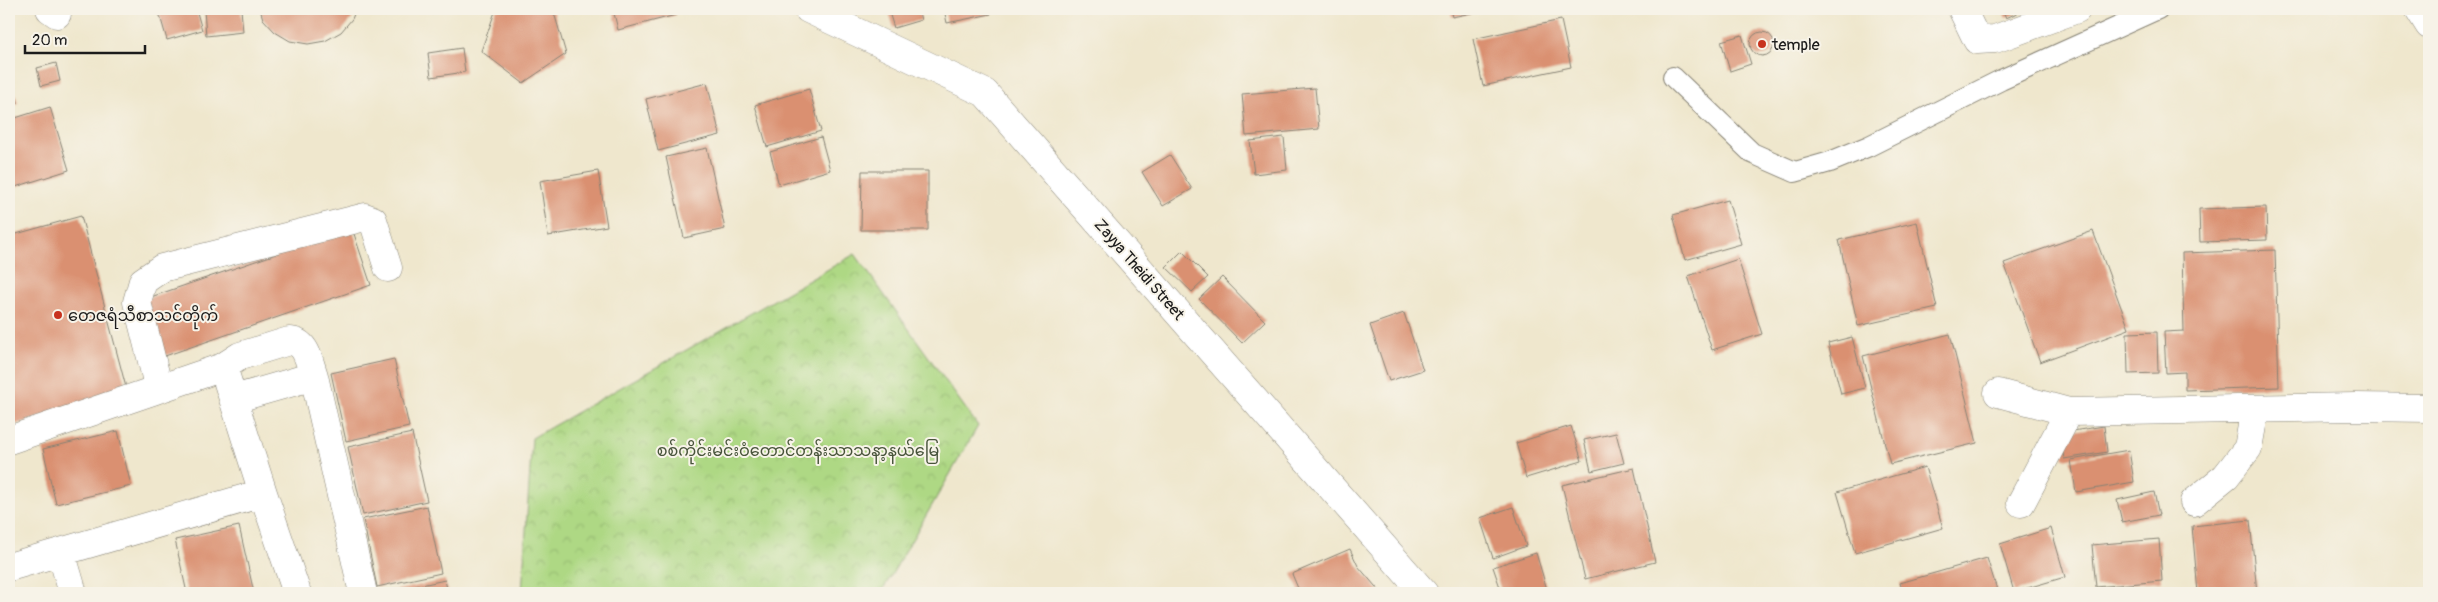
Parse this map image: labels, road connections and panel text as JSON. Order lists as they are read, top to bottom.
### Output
{
  "streets": {
    "street": ["Zayya Theidi Street"]
  },
  "parks": ["စစ်ကိုင်းမင်းဝံတောင်တန်းသာသနာ့နယ်မြေ"],
  "places": ["temple", "တေဇရံသီစာသင်တိုက်"],
  "scale_bar": "20 m"
}
